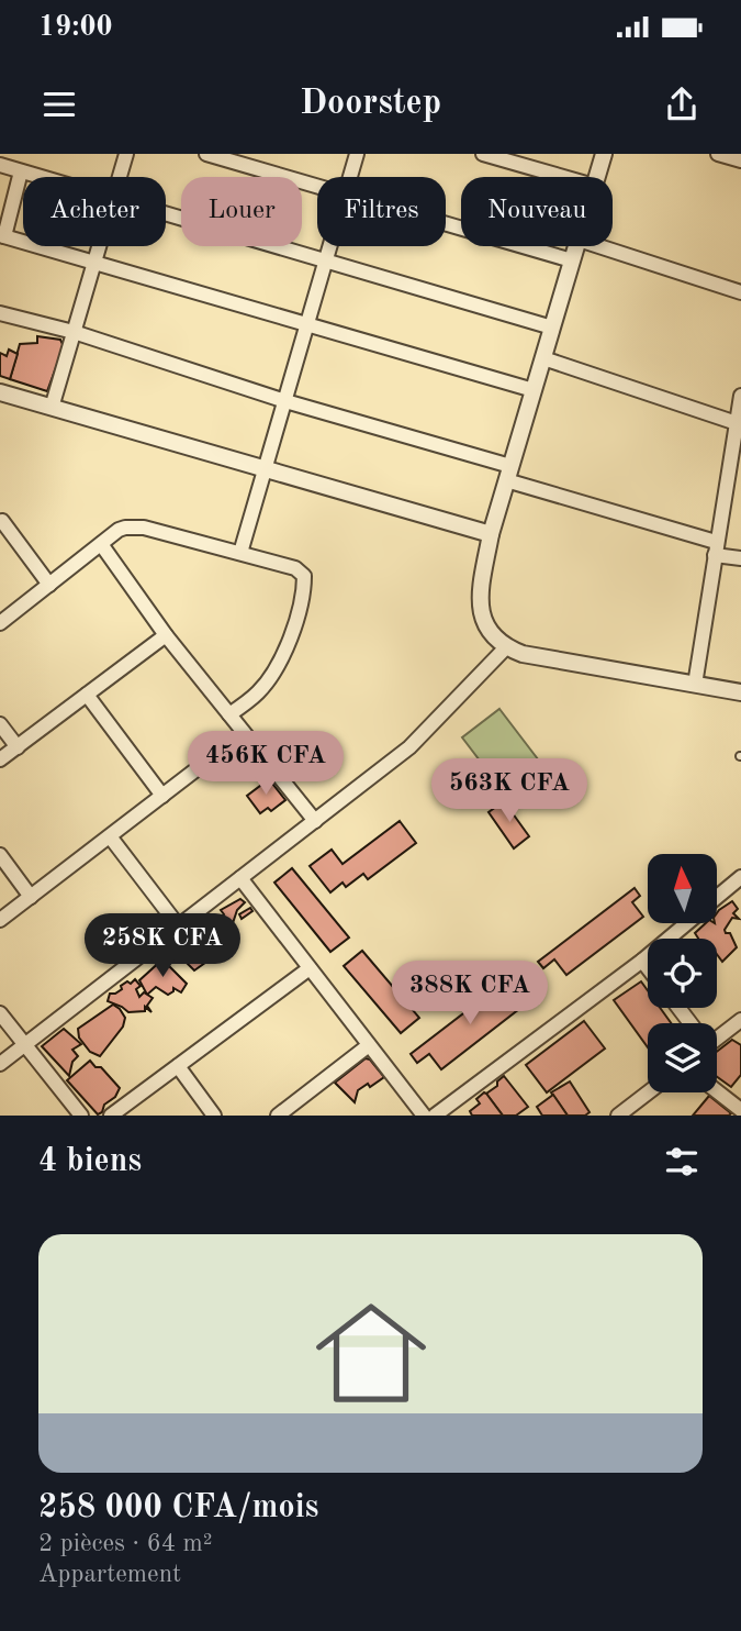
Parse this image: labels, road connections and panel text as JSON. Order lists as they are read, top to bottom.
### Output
{
  "north": "top",
  "page": {
    "status": "19:00",
    "header": "Doorstep",
    "chip": [
      "Acheter",
      "Louer",
      "Filtres",
      "Nouveau"
    ],
    "price": [
      "456K CFA",
      "563K CFA",
      "258K CFA",
      "388K CFA"
    ],
    "heading": "4 biens",
    "list": [
      {
        "name": "258 000 CFA/mois",
        "note": "2 pièces · 64 m² · Appartement"
      }
    ]
  }
}
